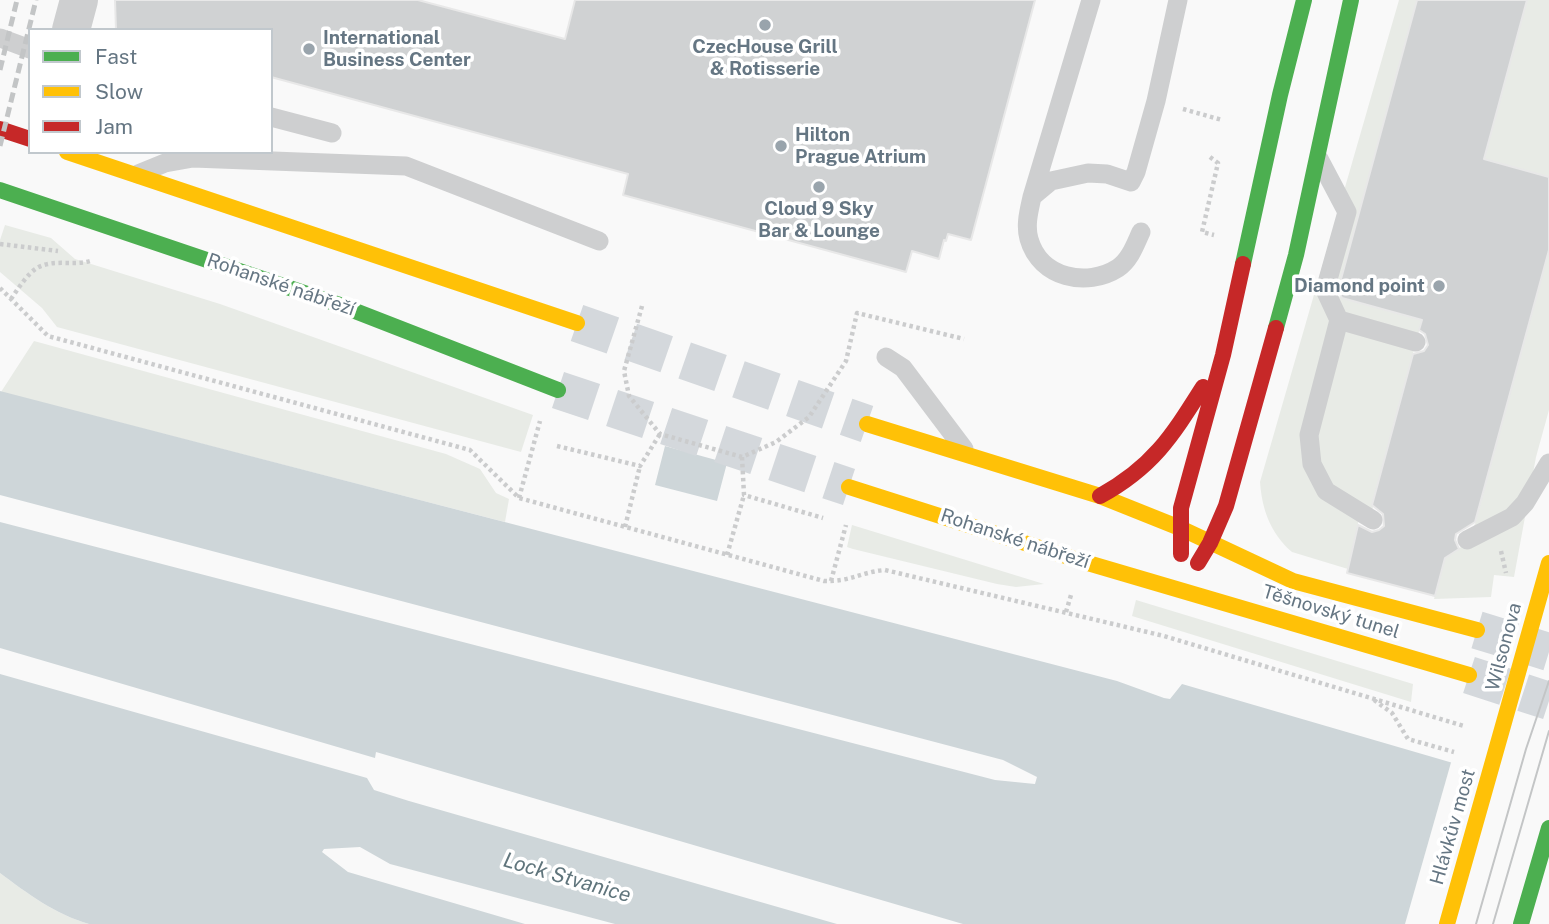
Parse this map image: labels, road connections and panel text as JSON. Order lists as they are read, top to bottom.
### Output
{
  "streets": {
    "main road": [
      "Rohanské nábřeží",
      "Těšnovský tunel",
      "Wilsonova",
      "Hlávkův most"
    ]
  },
  "crossings": [
    ["Rohanské nábřeží", "Těšnovský tunel"],
    ["Wilsonova", "Hlávkův most"]
  ],
  "water": ["Lock Stvanice"],
  "places": [
    "CzecHouse Grill & Rotisserie",
    "International Business Center",
    "Hilton Prague Atrium",
    "Cloud 9 Sky Bar & Lounge",
    "Diamond point"
  ],
  "legend": ["Fast", "Slow", "Jam"]
}
